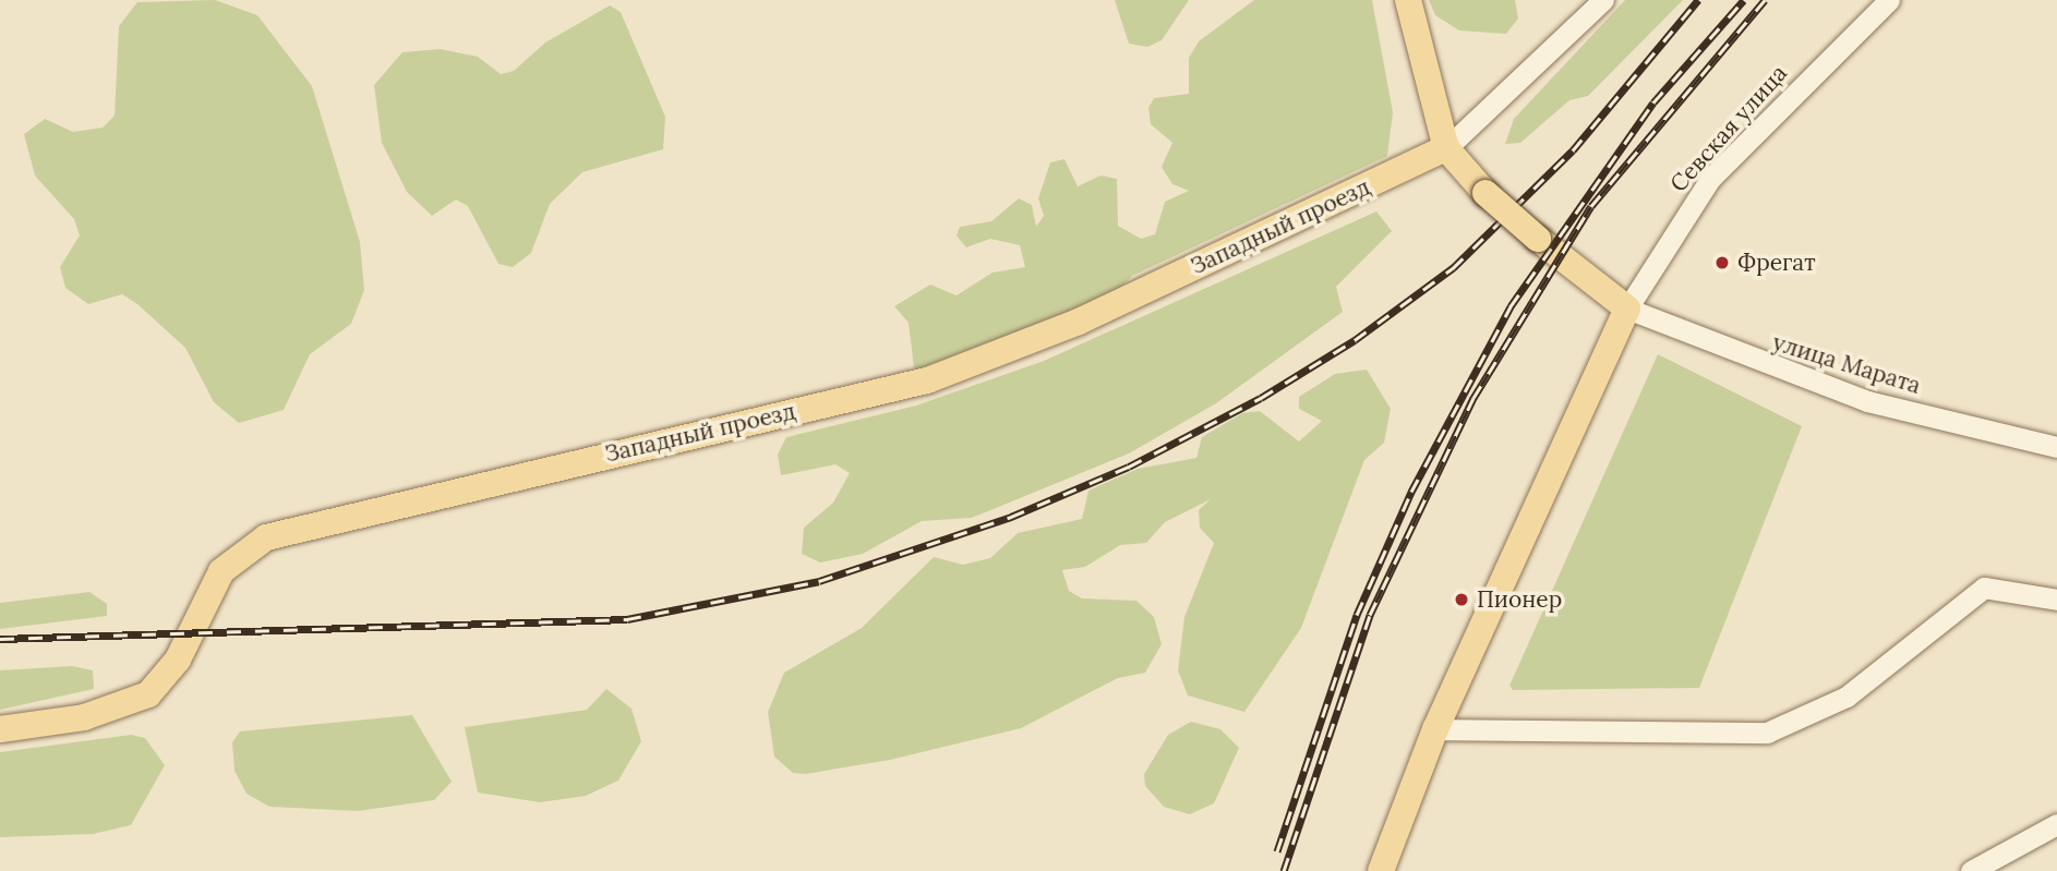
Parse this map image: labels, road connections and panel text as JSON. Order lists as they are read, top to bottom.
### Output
{
  "streets": {
    "main road": ["Западный проезд"],
    "street": ["Севская улица", "улица Марата"]
  },
  "crossings": [
    ["Севская улица", "улица Марата"]
  ],
  "places": ["Фрегат", "Пионер"]
}
